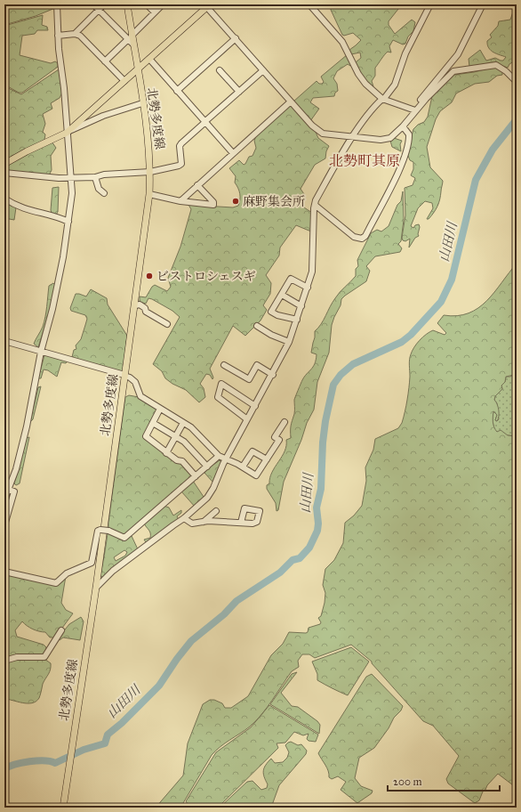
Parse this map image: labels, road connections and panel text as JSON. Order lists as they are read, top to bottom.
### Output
{
  "streets": {
    "main road": ["北勢多度線"]
  },
  "districts": ["北勢町其原"],
  "water": ["山田川"],
  "places": ["麻野集会所", "ビストロシェスギ"],
  "scale_bar": "200 m"
}
